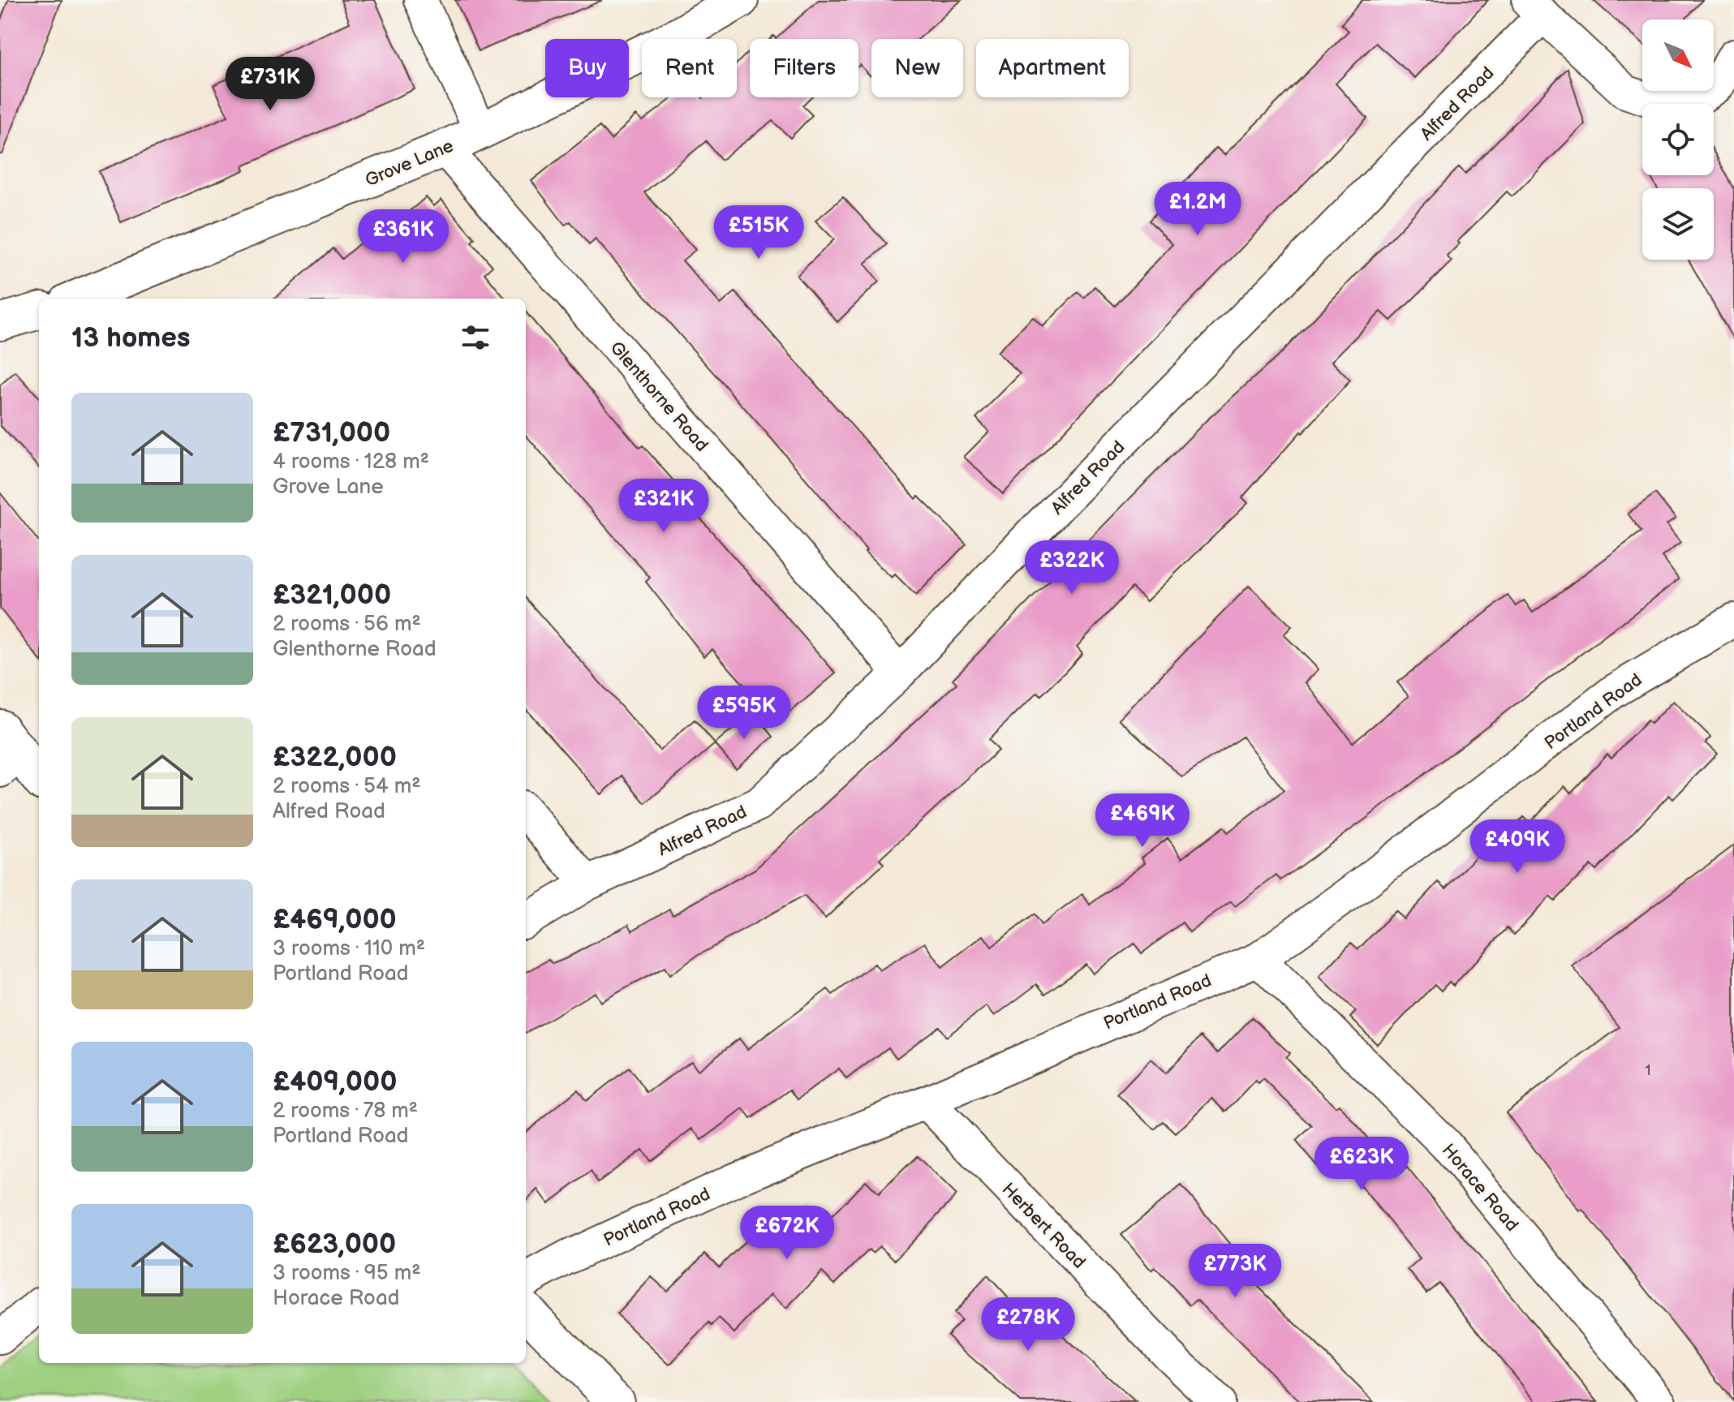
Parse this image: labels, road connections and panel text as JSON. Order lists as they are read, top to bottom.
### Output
{
  "streets": {
    "street": [
      "Alfred Road",
      "Grove Lane",
      "Glenthorne Road",
      "Portland Road",
      "Horace Road",
      "Herbert Road"
    ]
  },
  "crossings": [
    ["Alfred Road", "Glenthorne Road"],
    ["Grove Lane", "Glenthorne Road"],
    ["Portland Road", "Horace Road"],
    ["Portland Road", "Herbert Road"]
  ],
  "house_numbers": ["1"],
  "north": "bottom right",
  "page": {
    "chip": [
      "Buy",
      "Rent",
      "Filters",
      "New",
      "Apartment"
    ],
    "price": [
      "£731K",
      "£1.2M",
      "£515K",
      "£361K",
      "£321K",
      "£322K",
      "£595K",
      "£469K",
      "£409K",
      "£623K",
      "£672K",
      "£773K",
      "£278K"
    ],
    "heading": "13 homes",
    "list": [
      {
        "name": "£731,000",
        "note": "4 rooms · 128 m² · Grove Lane"
      },
      {
        "name": "£321,000",
        "note": "2 rooms · 56 m² · Glenthorne Road"
      },
      {
        "name": "£322,000",
        "note": "2 rooms · 54 m² · Alfred Road"
      },
      {
        "name": "£469,000",
        "note": "3 rooms · 110 m² · Portland Road"
      },
      {
        "name": "£409,000",
        "note": "2 rooms · 78 m² · Portland Road"
      },
      {
        "name": "£623,000",
        "note": "3 rooms · 95 m² · Horace Road"
      }
    ]
  }
}
